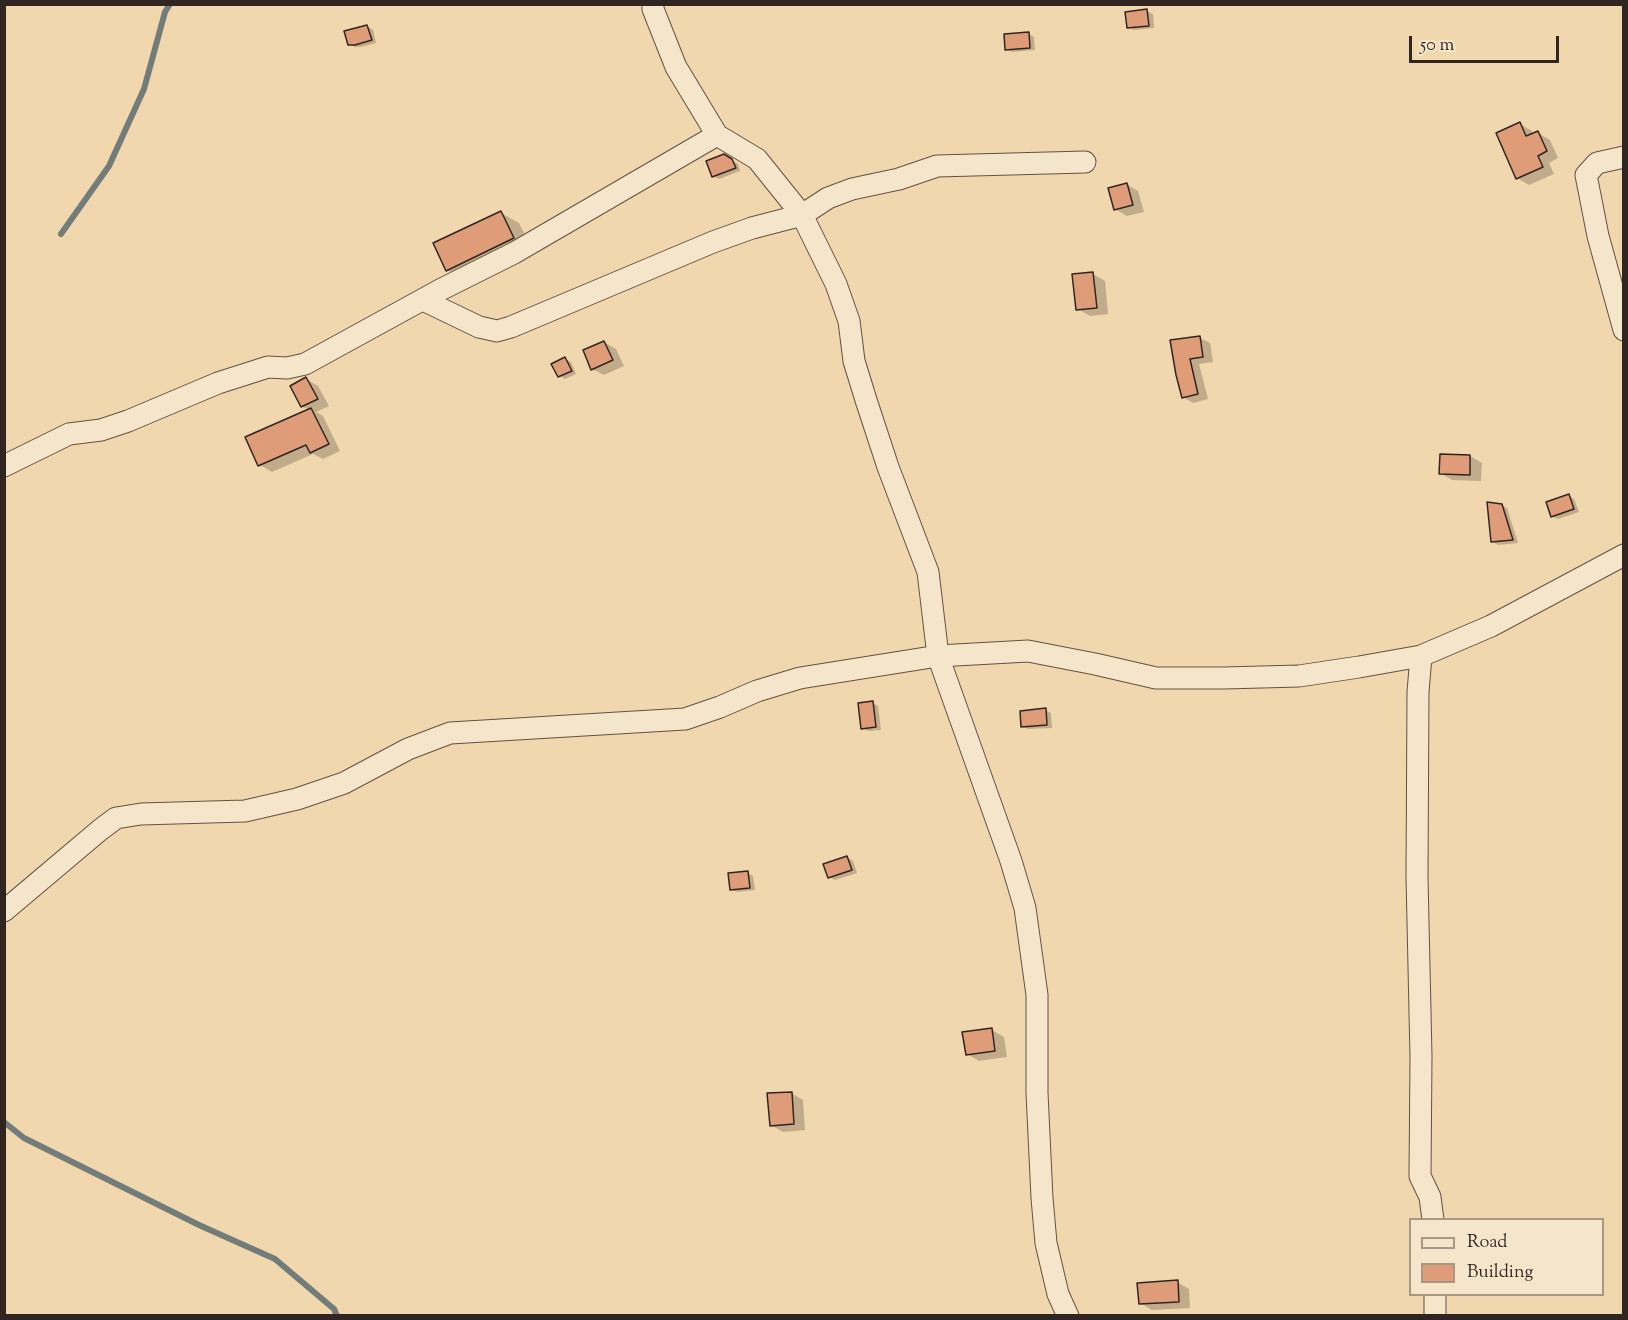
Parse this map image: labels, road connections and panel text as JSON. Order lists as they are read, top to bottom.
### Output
{
  "legend": ["Road", "Building"],
  "scale_bar": "50 m"
}
